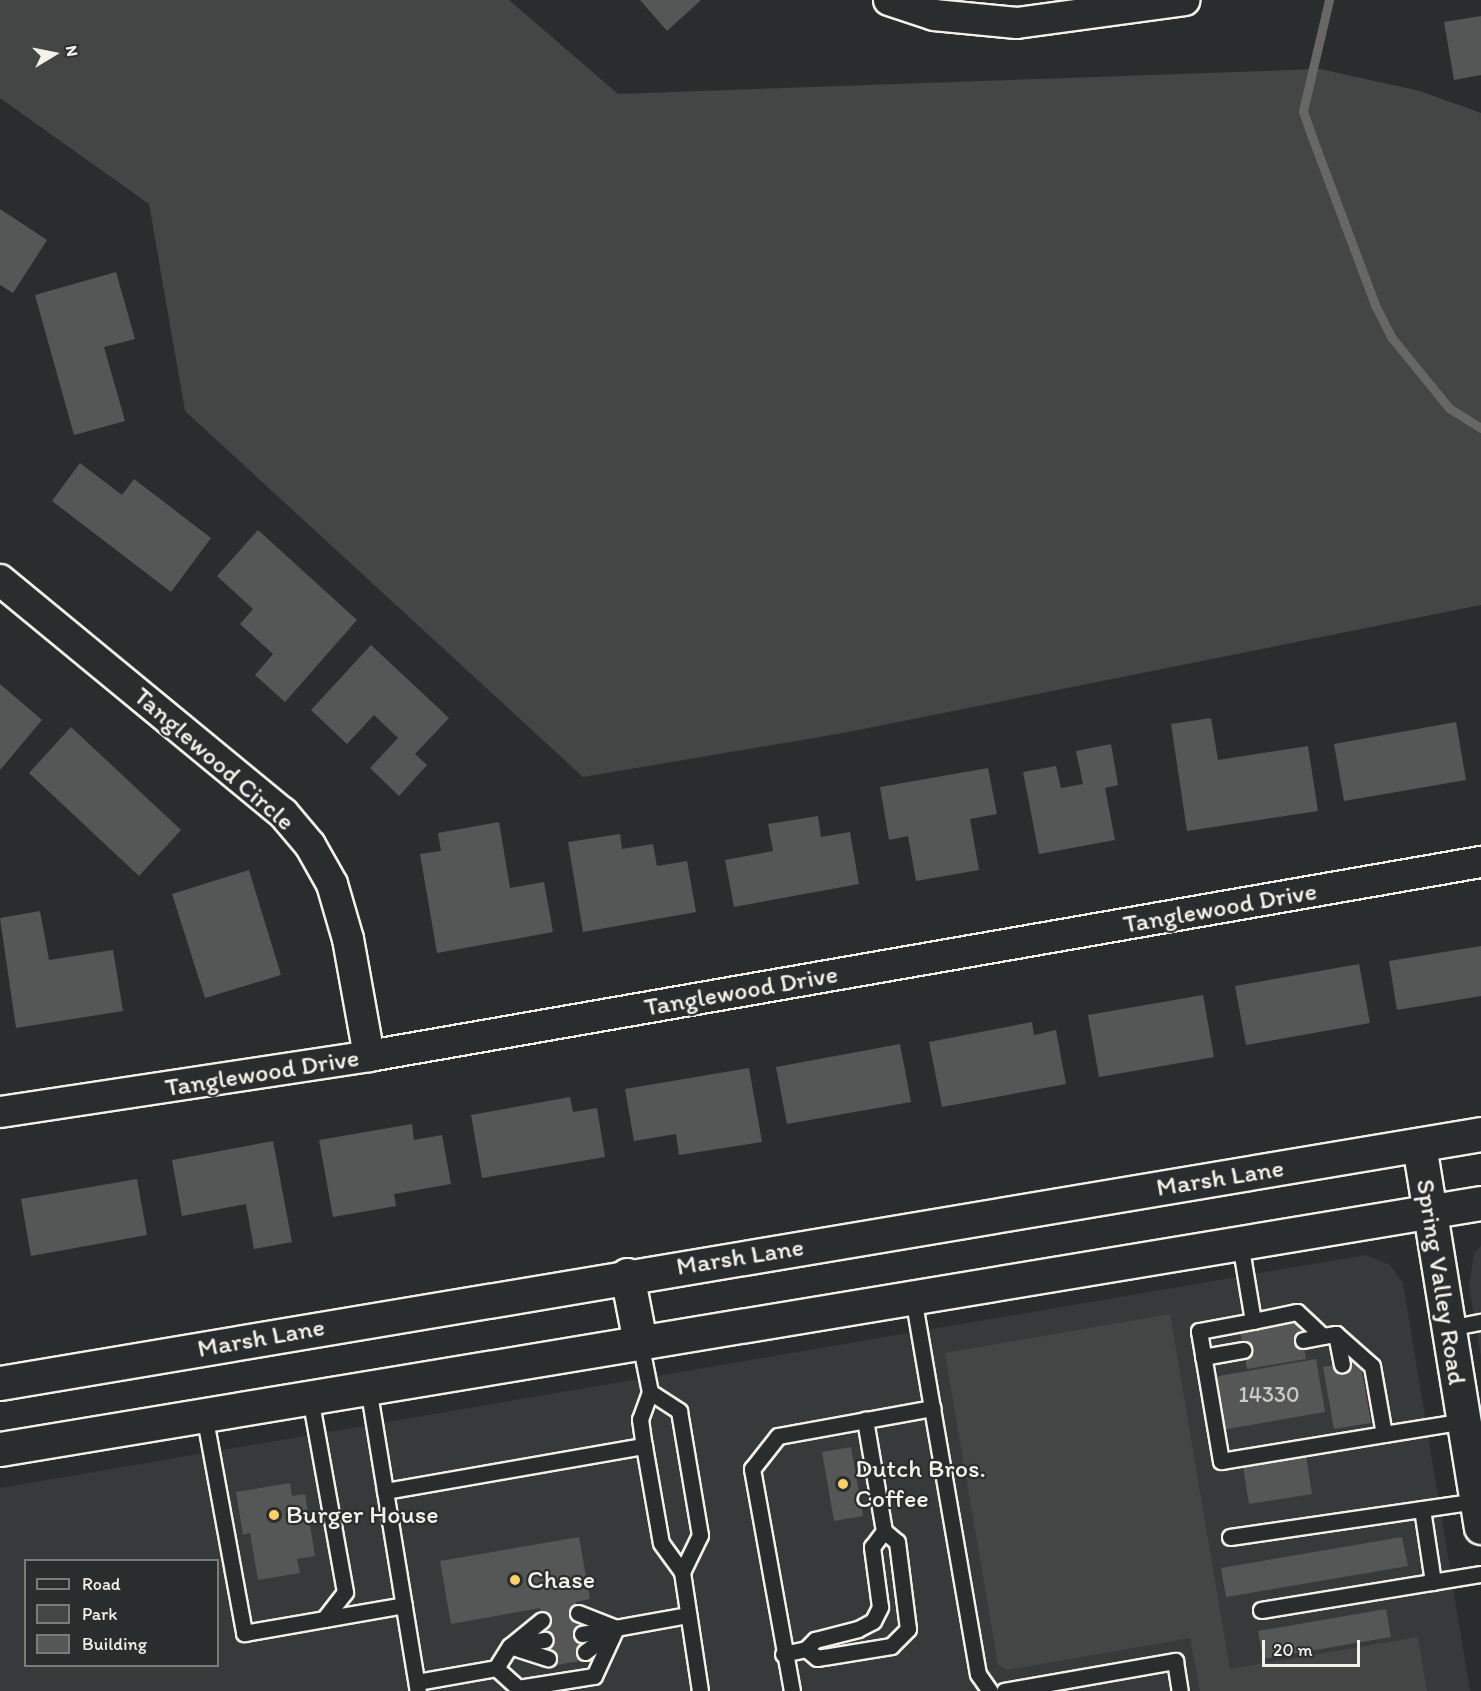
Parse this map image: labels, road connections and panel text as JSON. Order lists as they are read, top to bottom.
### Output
{
  "streets": {
    "main road": ["Marsh Lane", "Spring Valley Road"],
    "street": ["Tanglewood Circle", "Tanglewood Drive"]
  },
  "crossings": [
    ["Tanglewood Circle", "Tanglewood Drive"],
    ["Marsh Lane", "Spring Valley Road"]
  ],
  "places": ["Dutch Bros. Coffee", "Burger House", "Chase"],
  "house_numbers": ["14330"],
  "legend": ["Road", "Park", "Building"],
  "scale_bar": "20 m",
  "north": "right"
}
